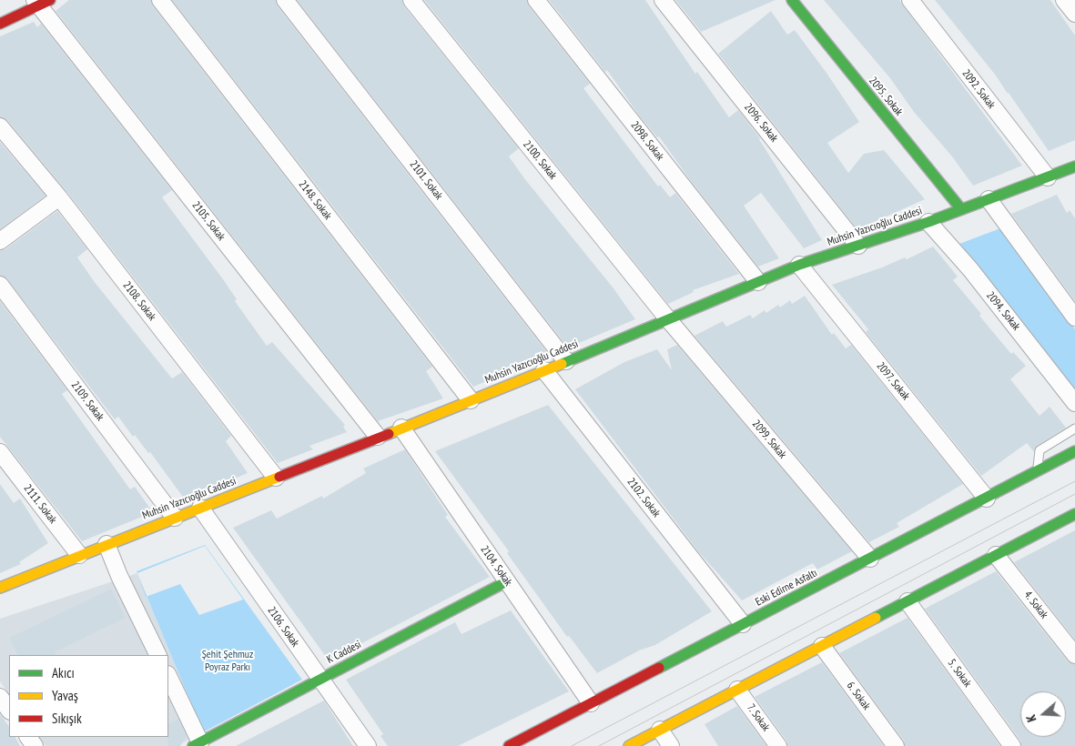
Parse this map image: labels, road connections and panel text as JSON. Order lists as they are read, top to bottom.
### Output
{
  "streets": {
    "main road": [
      "2095. Sokak",
      "Muhsin Yazıcıoğlu Caddesi",
      "Eski Edirne Asfaltı",
      "K Caddesi"
    ],
    "street": [
      "2092. Sokak",
      "2096. Sokak",
      "2098. Sokak",
      "2100. Sokak",
      "2101. Sokak",
      "2148. Sokak",
      "2105. Sokak",
      "2108. Sokak",
      "2094. Sokak",
      "2097. Sokak",
      "2109. Sokak",
      "2099. Sokak",
      "2102. Sokak",
      "2111. Sokak",
      "2104. Sokak",
      "4. Sokak",
      "2106. Sokak",
      "5. Sokak",
      "6. Sokak",
      "7. Sokak"
    ]
  },
  "crossings": [
    ["2092. Sokak", "Muhsin Yazıcıoğlu Caddesi"],
    ["2095. Sokak", "Muhsin Yazıcıoğlu Caddesi"],
    ["2096. Sokak", "Muhsin Yazıcıoğlu Caddesi"],
    ["2098. Sokak", "Muhsin Yazıcıoğlu Caddesi"],
    ["2100. Sokak", "Muhsin Yazıcıoğlu Caddesi"],
    ["2100. Sokak", "2099. Sokak"],
    ["2101. Sokak", "Muhsin Yazıcıoğlu Caddesi"],
    ["2148. Sokak", "Muhsin Yazıcıoğlu Caddesi"],
    ["2105. Sokak", "Muhsin Yazıcıoğlu Caddesi"],
    ["Muhsin Yazıcıoğlu Caddesi", "2108. Sokak"],
    ["Muhsin Yazıcıoğlu Caddesi", "2094. Sokak"],
    ["Muhsin Yazıcıoğlu Caddesi", "2097. Sokak"],
    ["Muhsin Yazıcıoğlu Caddesi", "2109. Sokak"],
    ["Muhsin Yazıcıoğlu Caddesi", "2099. Sokak"],
    ["Muhsin Yazıcıoğlu Caddesi", "2102. Sokak"],
    ["Muhsin Yazıcıoğlu Caddesi", "2111. Sokak"],
    ["Muhsin Yazıcıoğlu Caddesi", "2104. Sokak"],
    ["Muhsin Yazıcıoğlu Caddesi", "2106. Sokak"],
    ["2097. Sokak", "Eski Edirne Asfaltı"],
    ["2099. Sokak", "Eski Edirne Asfaltı"],
    ["2102. Sokak", "Eski Edirne Asfaltı"],
    ["2104. Sokak", "Eski Edirne Asfaltı"],
    ["2104. Sokak", "K Caddesi"],
    ["2106. Sokak", "K Caddesi"]
  ],
  "parks": ["Şehit Şehmuz Poyraz Parkı"],
  "legend": ["Akıcı", "Yavaş", "Sıkışık"],
  "north": "left"
}
